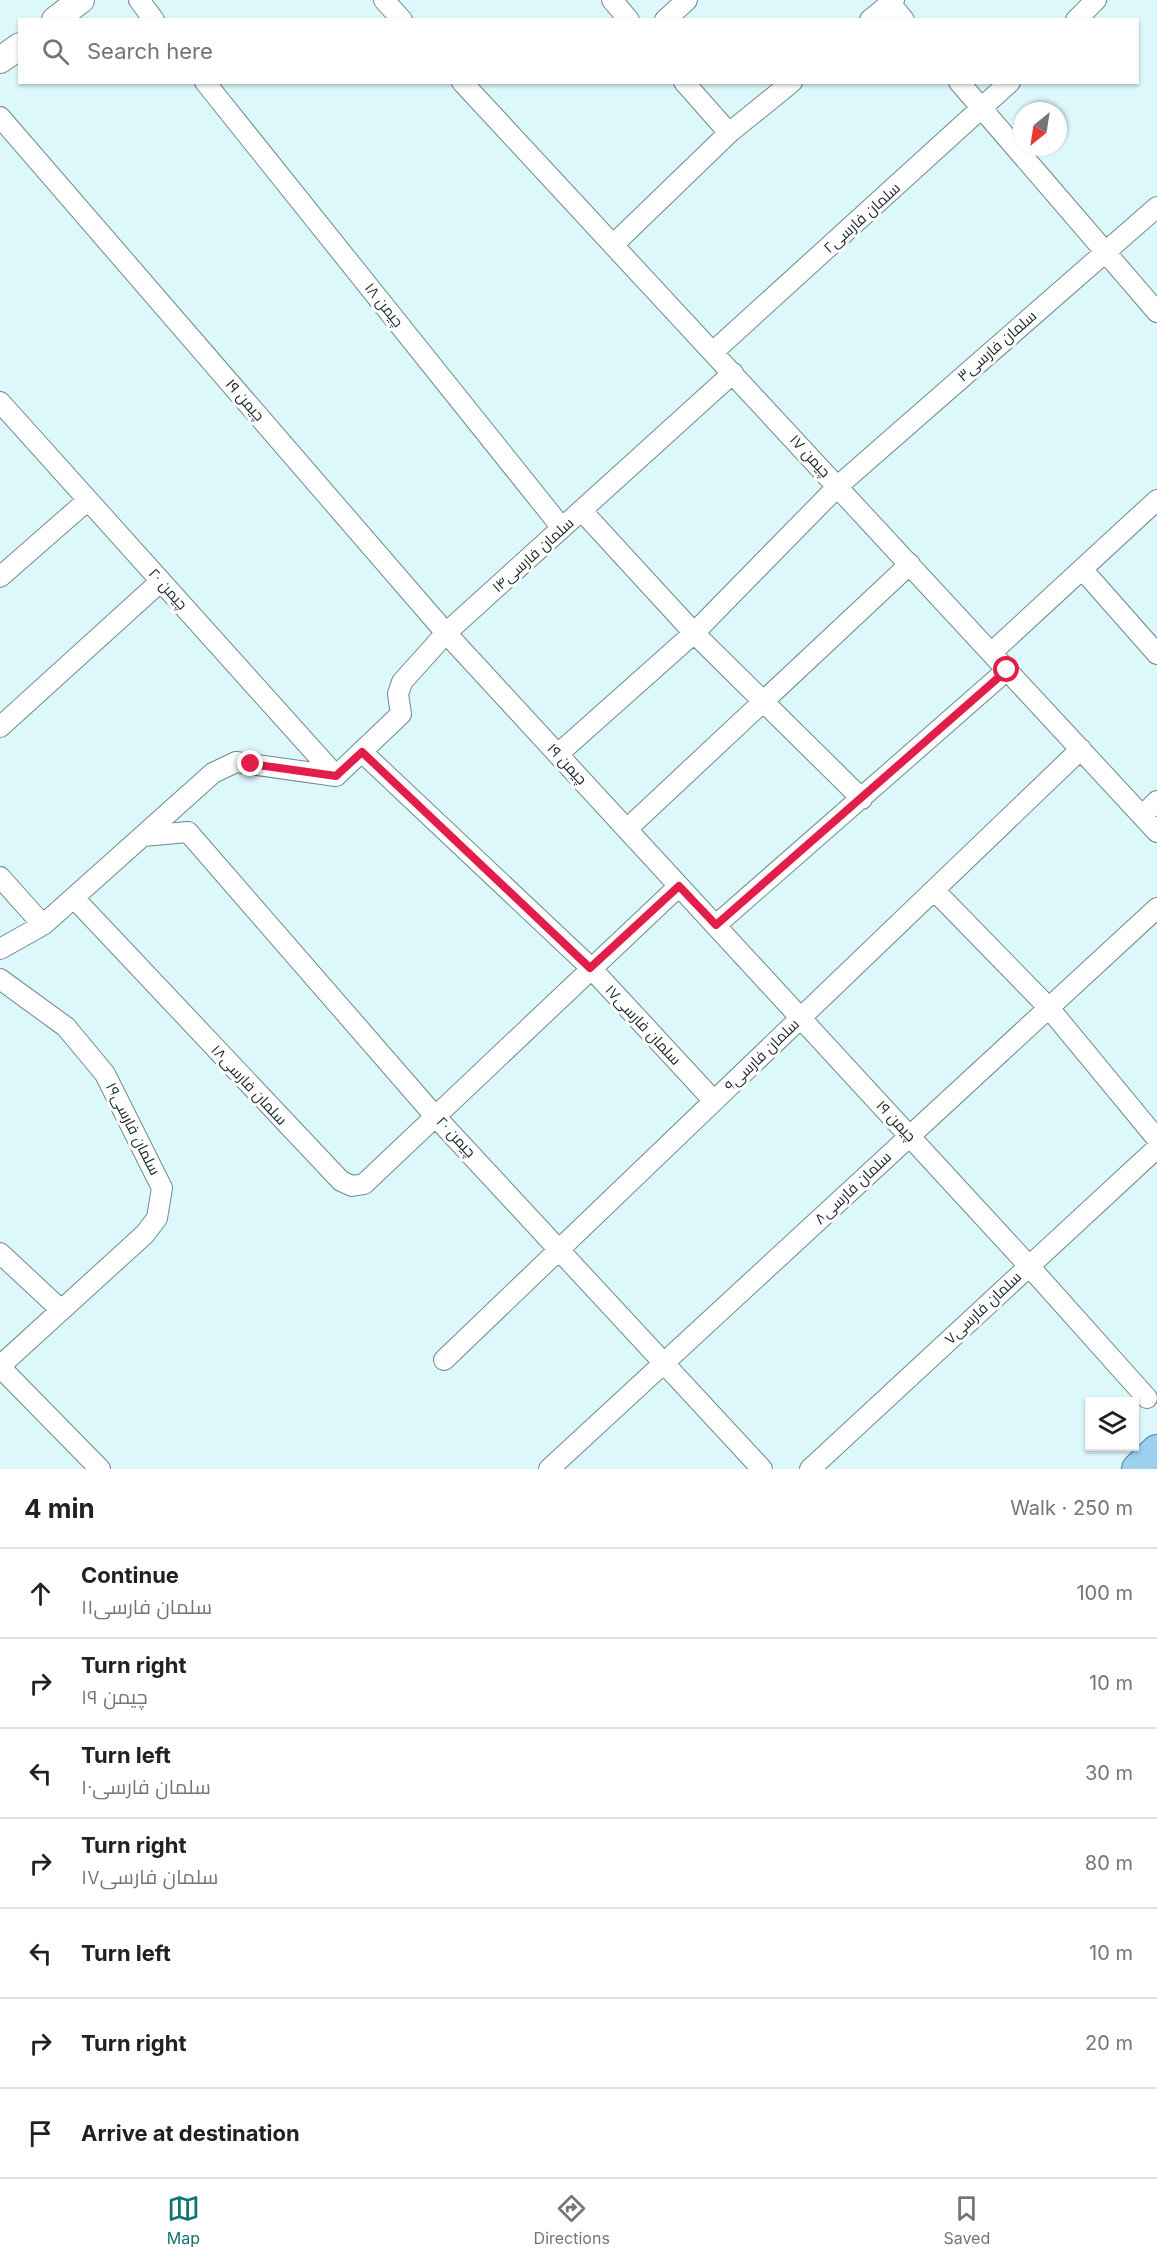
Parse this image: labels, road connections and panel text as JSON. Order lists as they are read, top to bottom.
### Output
{
  "streets": {
    "street": [
      "سلمان فارسی۲",
      "چیمن ۱۸",
      "سلمان فارسی۳",
      "چیمن ۱۹",
      "چیمن ۱۷",
      "سلمان فارسی۱۴",
      "چیمن ۲۰",
      "سلمان فارسی۱۷",
      "سلمان فارسی۹",
      "سلمان فارسی۱۸",
      "سلمان فارسی۱۹",
      "سلمان فارسی۸",
      "سلمان فارسی۷"
    ]
  },
  "crossings": [
    ["سلمان فارسی۲", "چیمن ۱۷"],
    ["چیمن ۱۸", "سلمان فارسی۱۴"],
    ["سلمان فارسی۳", "چیمن ۱۹"],
    ["سلمان فارسی۳", "چیمن ۱۷"],
    ["چیمن ۱۹", "سلمان فارسی۱۴"],
    ["چیمن ۱۹", "سلمان فارسی۹"],
    ["چیمن ۱۹", "سلمان فارسی۸"],
    ["چیمن ۱۹", "سلمان فارسی۷"],
    ["چیمن ۱۷", "سلمان فارسی۱۴"],
    ["چیمن ۱۷", "سلمان فارسی۹"],
    ["سلمان فارسی۱۴", "چیمن ۲۰"],
    ["سلمان فارسی۱۴", "سلمان فارسی۱۷"],
    ["چیمن ۲۰", "سلمان فارسی۹"],
    ["چیمن ۲۰", "سلمان فارسی۱۸"],
    ["چیمن ۲۰", "سلمان فارسی۸"],
    ["سلمان فارسی۱۷", "سلمان فارسی۹"]
  ],
  "north": "bottom left",
  "page": {
    "search": "Search here",
    "heading": ["4 min", "Walk · 250 m"],
    "list": [
      ["Continue", "سلمان فارسی۱۱", "100 m"],
      ["Turn right", "چیمن ۱۹", "10 m"],
      ["Turn left", "سلمان فارسی۱۰", "30 m"],
      ["Turn right", "سلمان فارسی۱۷", "80 m"],
      ["Turn left", "10 m"],
      ["Turn right", "20 m"],
      "Arrive at destination"
    ],
    "nav": ["Map", "Directions", "Saved"]
  }
}
